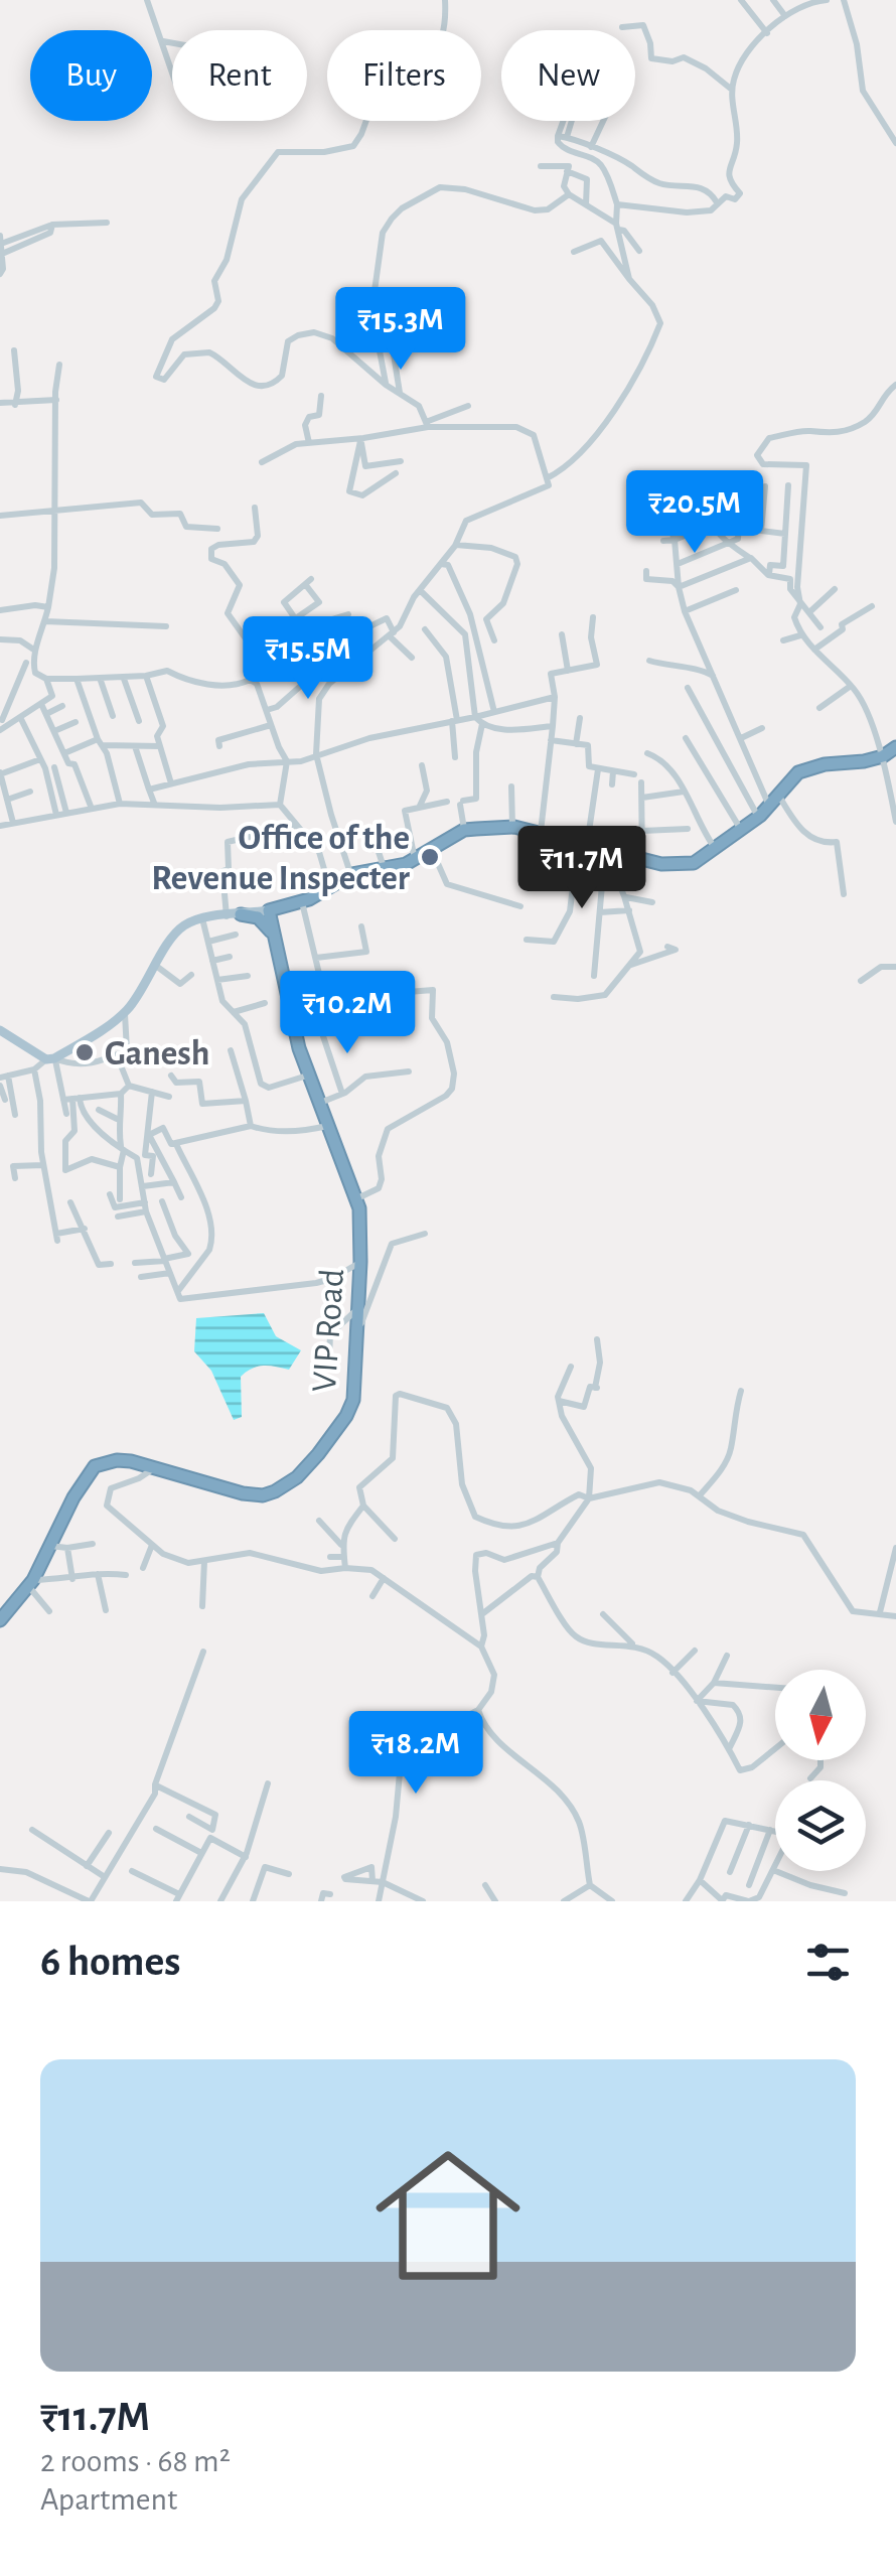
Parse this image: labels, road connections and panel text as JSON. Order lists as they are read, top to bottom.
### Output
{
  "streets": {
    "highway": ["VIP Road"]
  },
  "places": ["Office of the Revenue Inspecter", "Ganesh"],
  "north": "bottom",
  "page": {
    "chip": [
      "Buy",
      "Rent",
      "Filters",
      "New"
    ],
    "price": [
      "₹15.3M",
      "₹20.5M",
      "₹15.5M",
      "₹11.7M",
      "₹10.2M",
      "₹18.2M"
    ],
    "heading": "6 homes",
    "list": [
      {
        "name": "₹11.7M",
        "note": "2 rooms · 68 m² · Apartment"
      }
    ]
  }
}
